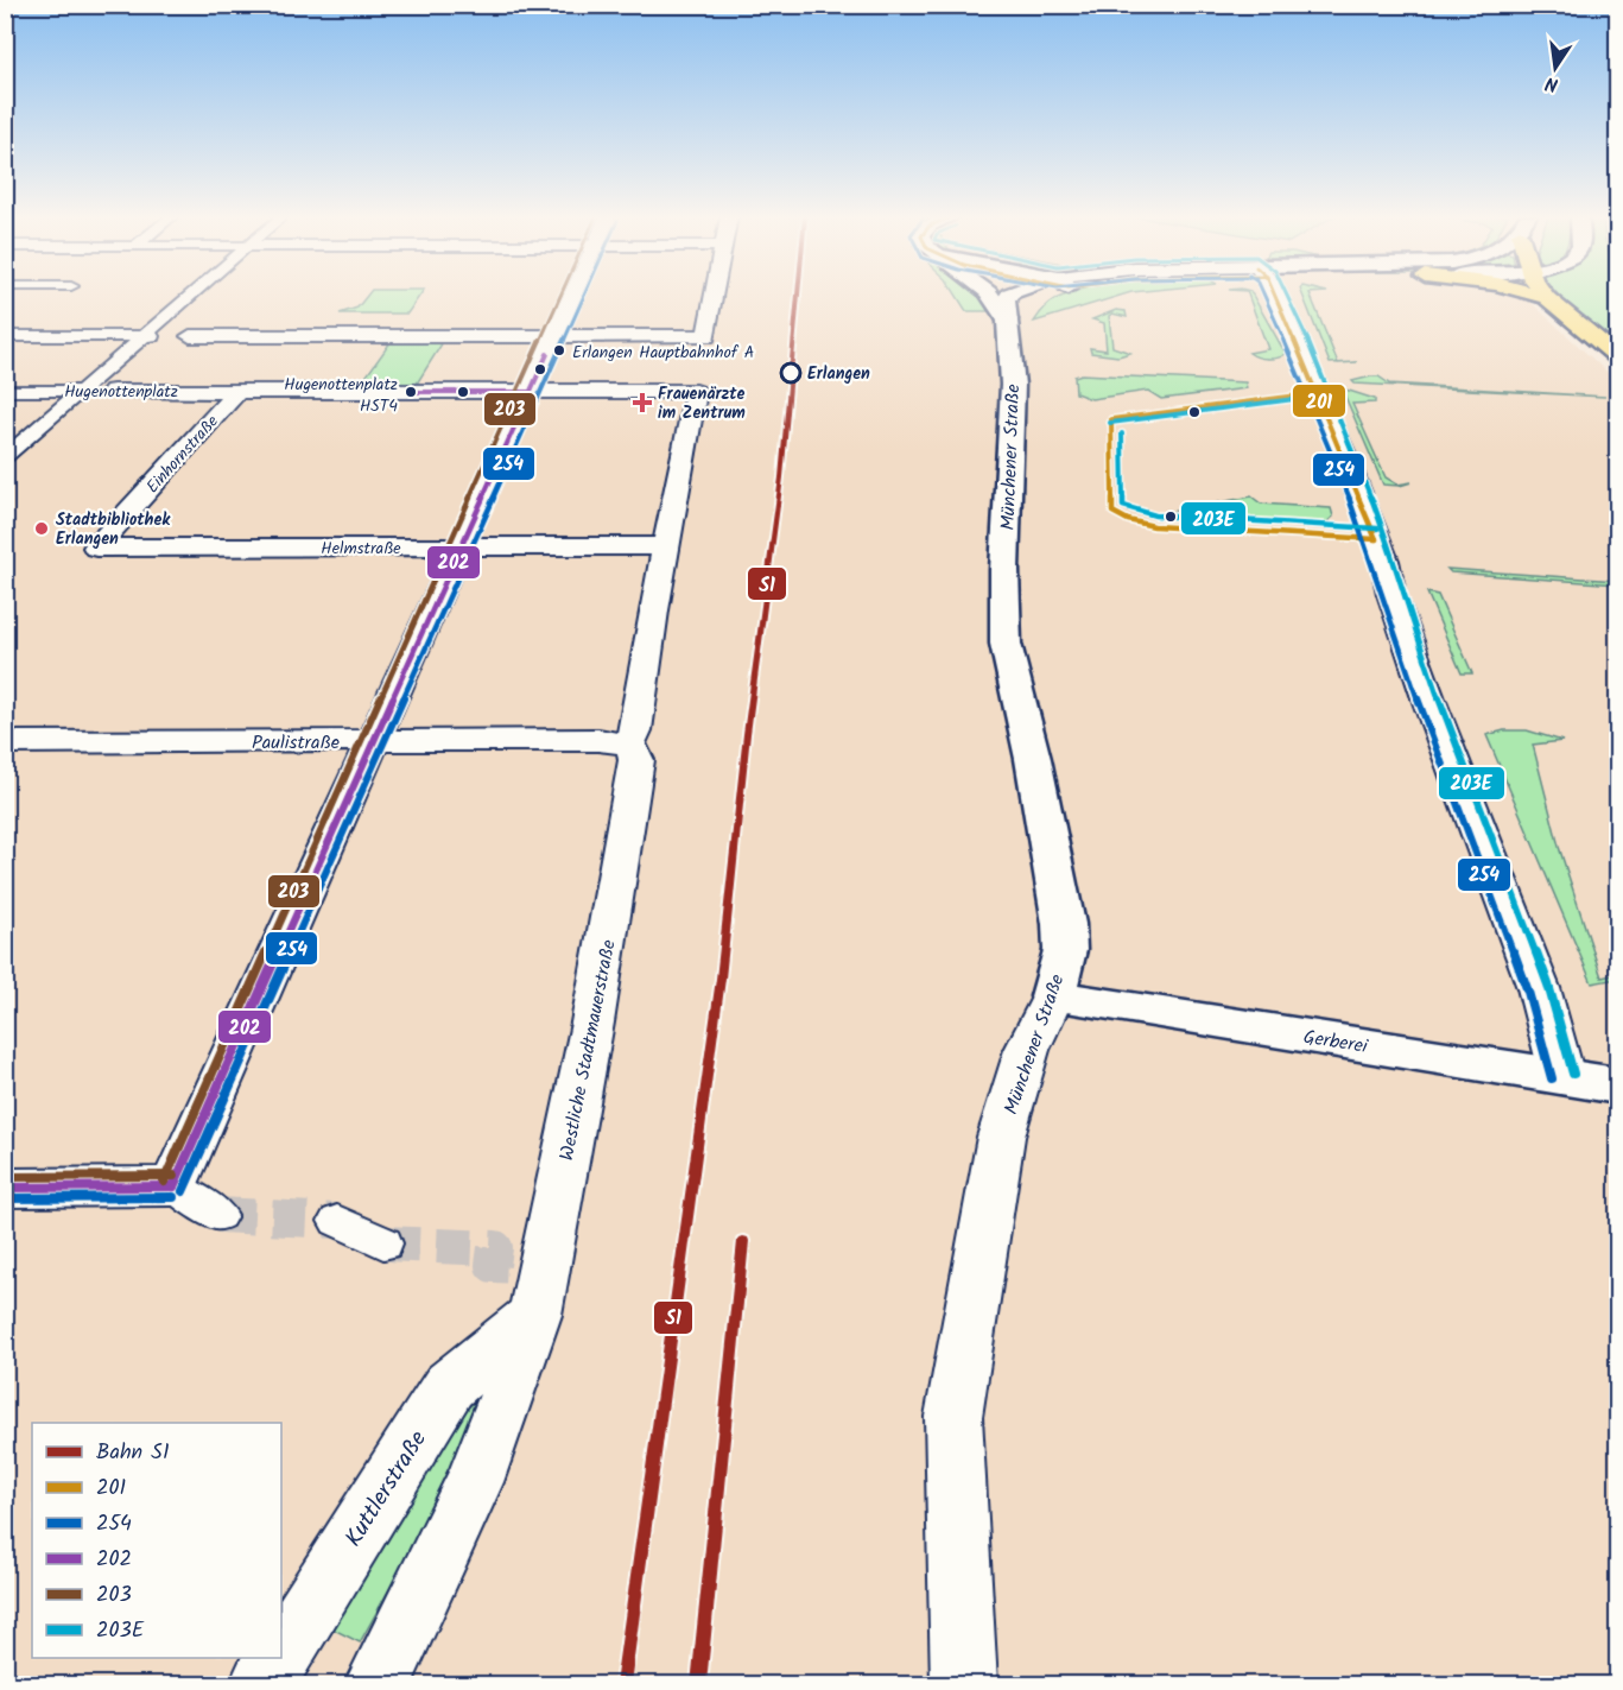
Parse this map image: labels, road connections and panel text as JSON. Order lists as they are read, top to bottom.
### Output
{
  "streets": {
    "main road": ["Münchener Straße", "Gerberei"],
    "street": [
      "Hugenottenplatz",
      "Einhornstraße",
      "Helmstraße",
      "Paulistraße",
      "Westliche Stadtmauerstraße",
      "Kuttlerstraße"
    ]
  },
  "crossings": [
    ["Hugenottenplatz", "Einhornstraße"],
    ["Hugenottenplatz", "Westliche Stadtmauerstraße"],
    ["Einhornstraße", "Helmstraße"],
    ["Münchener Straße", "Gerberei"],
    ["Helmstraße", "Westliche Stadtmauerstraße"],
    ["Paulistraße", "Westliche Stadtmauerstraße"],
    ["Westliche Stadtmauerstraße", "Kuttlerstraße"]
  ],
  "places": {
    "other": [
      "Erlangen Hauptbahnhof A",
      "Erlangen",
      "Hugenottenplatz HST4",
      "Stadtbibliothek Erlangen"
    ],
    "health": ["Frauenärzte im Zentrum"]
  },
  "lines": [
    "rail line S1",
    "transit line 201",
    "transit line 254",
    "transit line 203",
    "transit line 203E",
    "transit line 202"
  ],
  "legend": [
    "Bahn S1",
    "201",
    "254",
    "202",
    "203",
    "203E"
  ],
  "north": "bottom"
}
